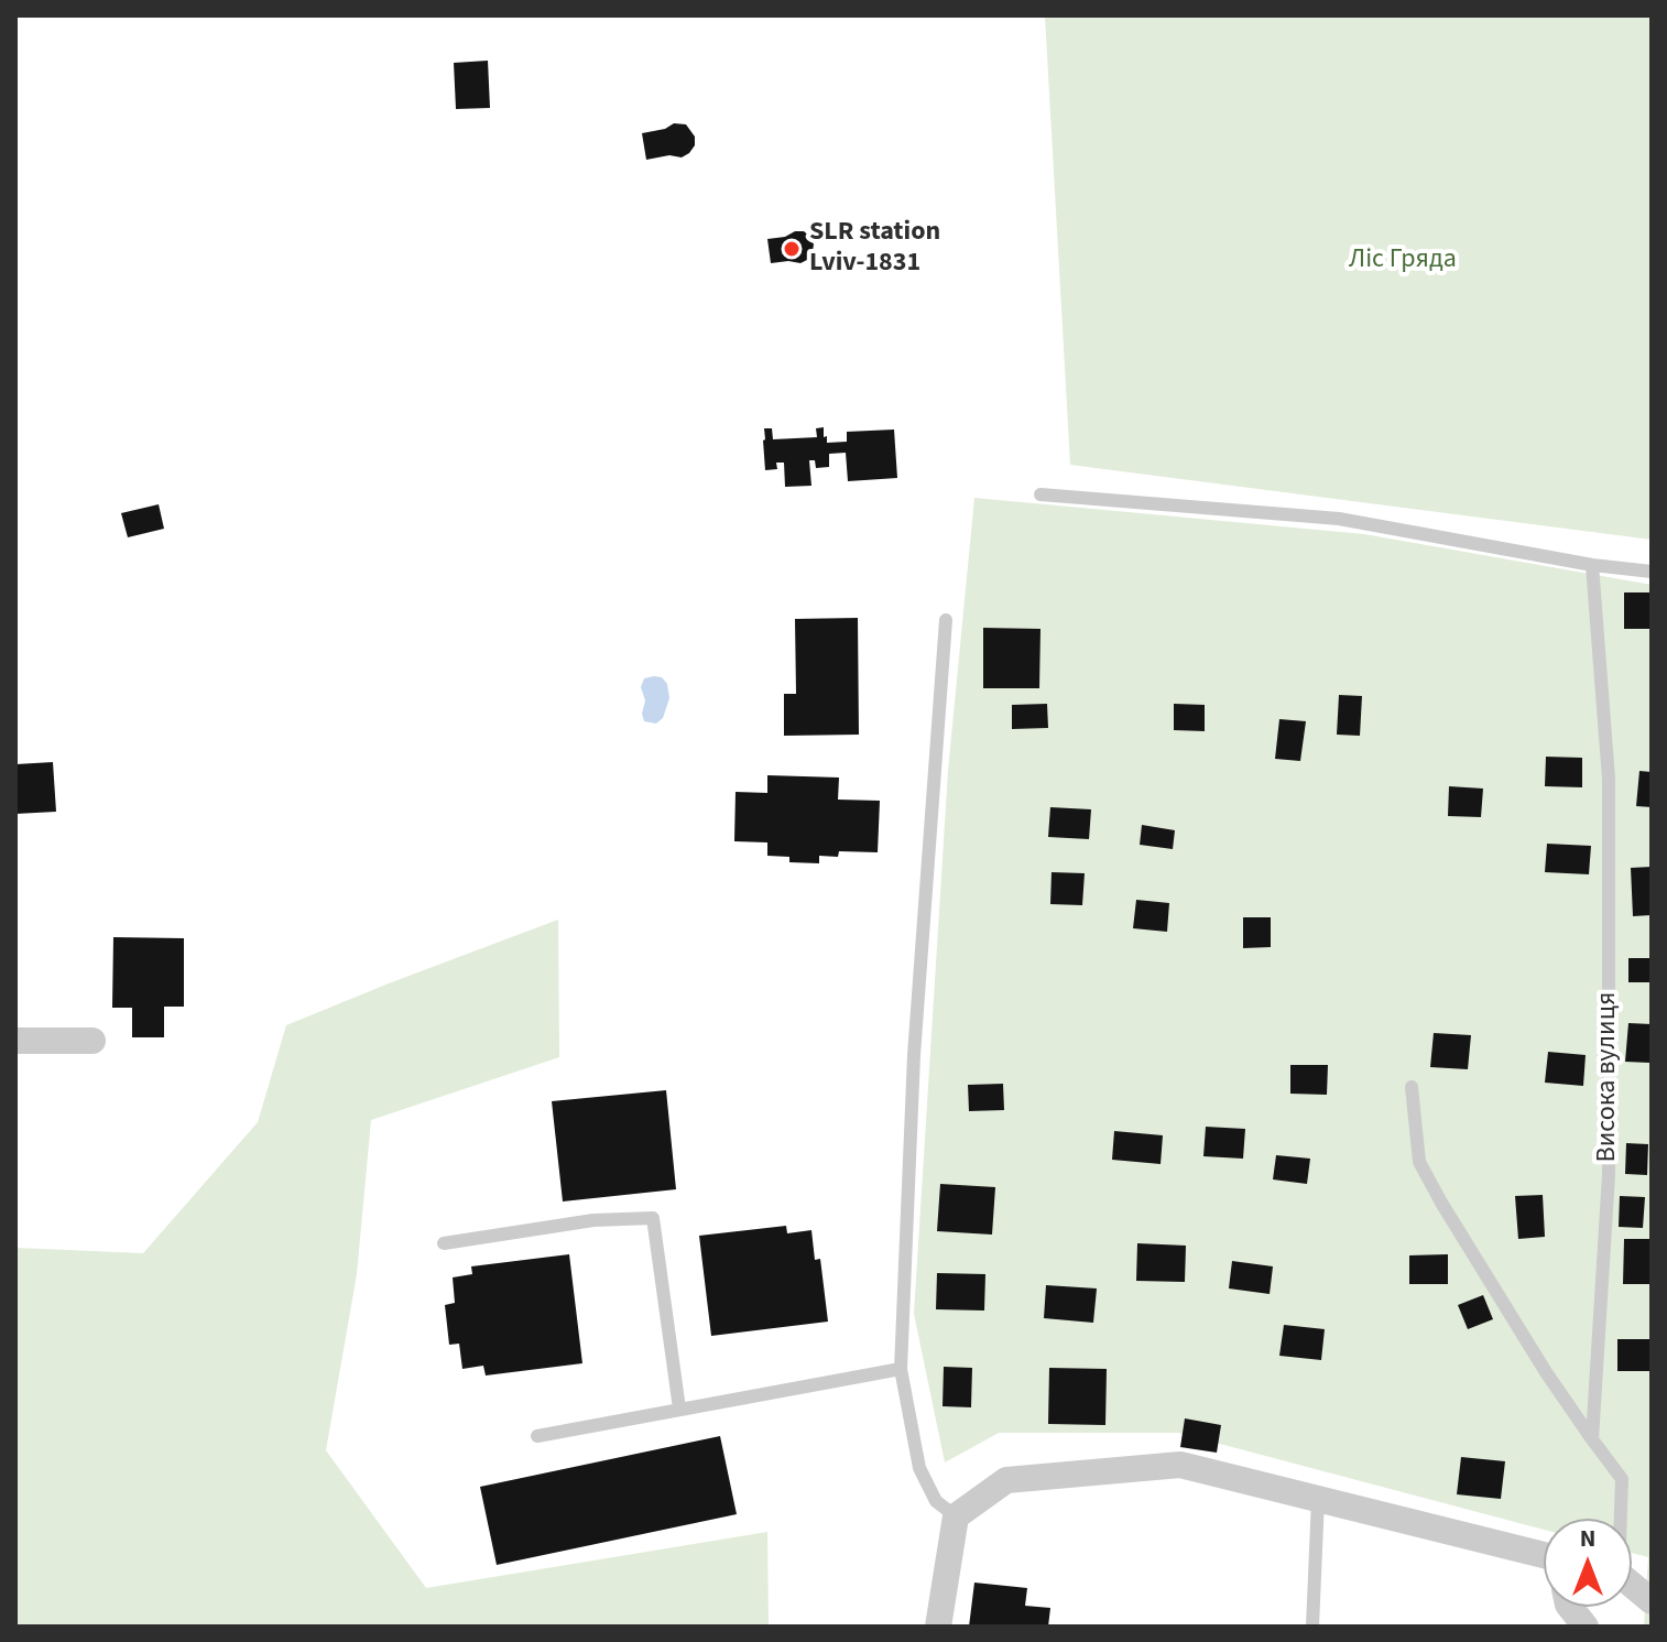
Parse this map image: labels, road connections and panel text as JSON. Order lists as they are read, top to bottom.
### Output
{
  "streets": {
    "lane": ["Висока вулиця"]
  },
  "parks": ["Ліс Гряда"],
  "places": ["SLR station Lviv-1831"],
  "north": "top"
}
